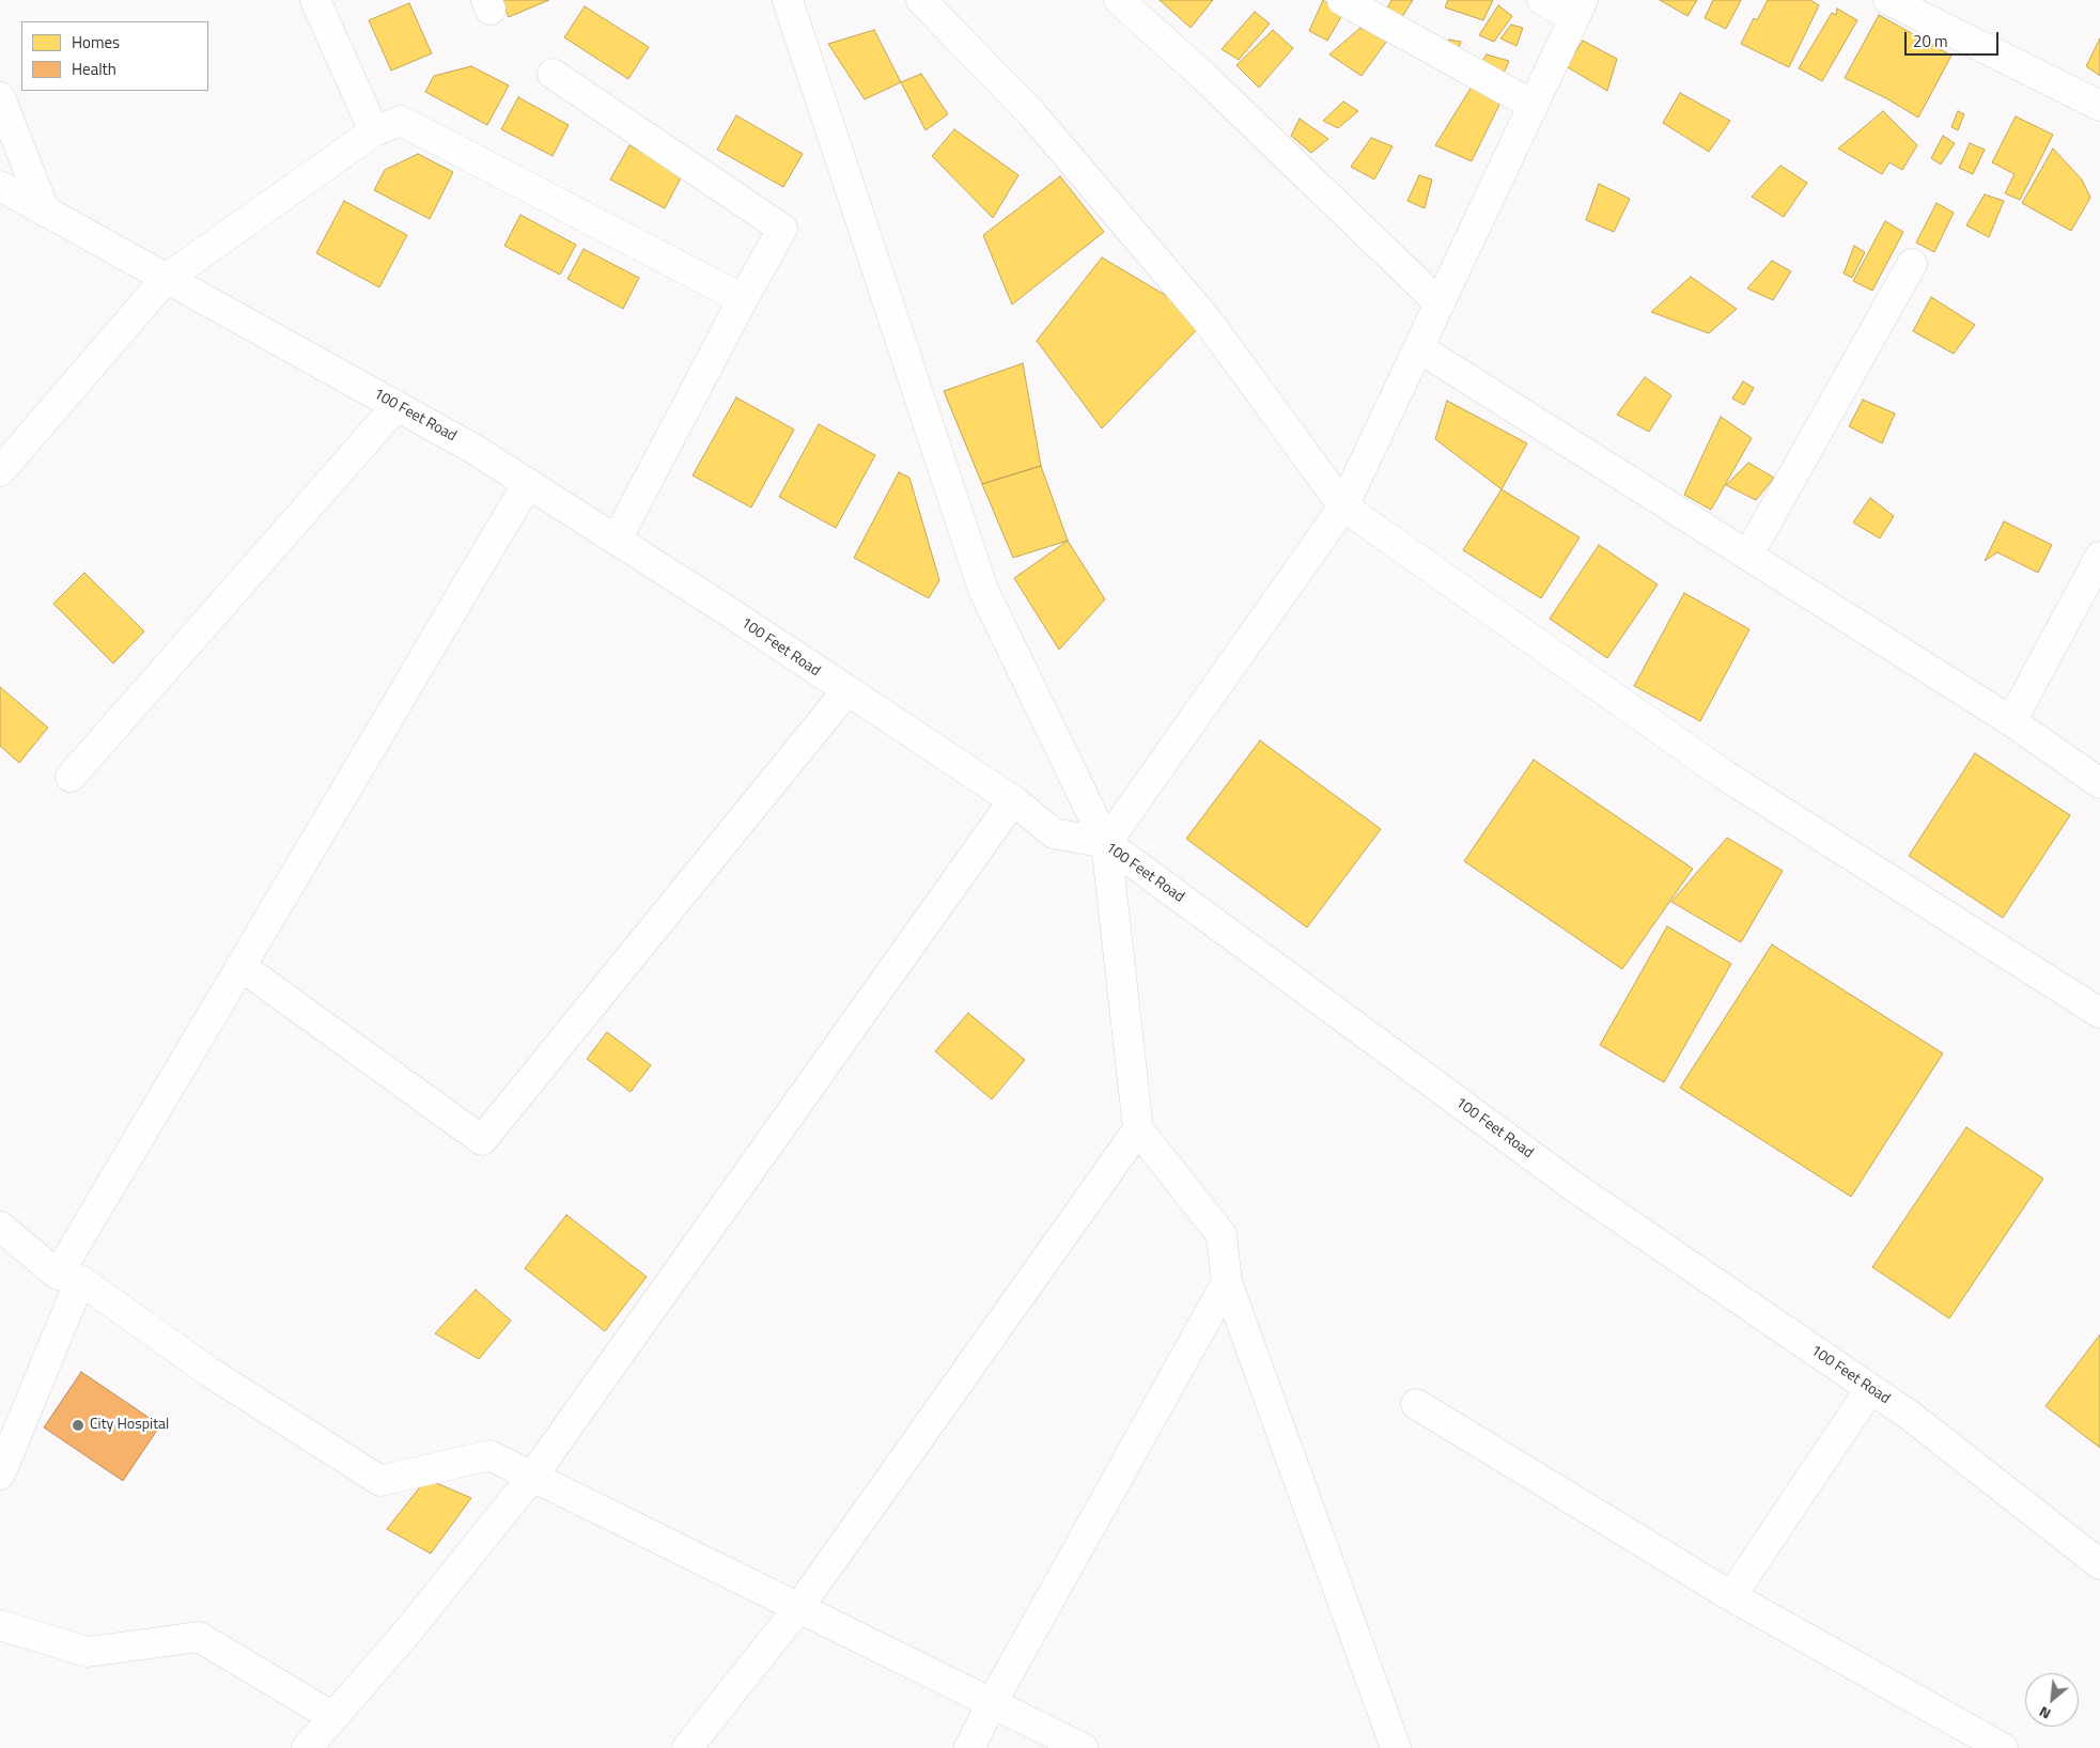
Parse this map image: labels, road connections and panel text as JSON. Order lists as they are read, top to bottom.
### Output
{
  "streets": {
    "street": ["100 Feet Road"]
  },
  "places": ["City Hospital"],
  "legend": ["Homes", "Health"],
  "scale_bar": "20 m",
  "north": "bottom left"
}
